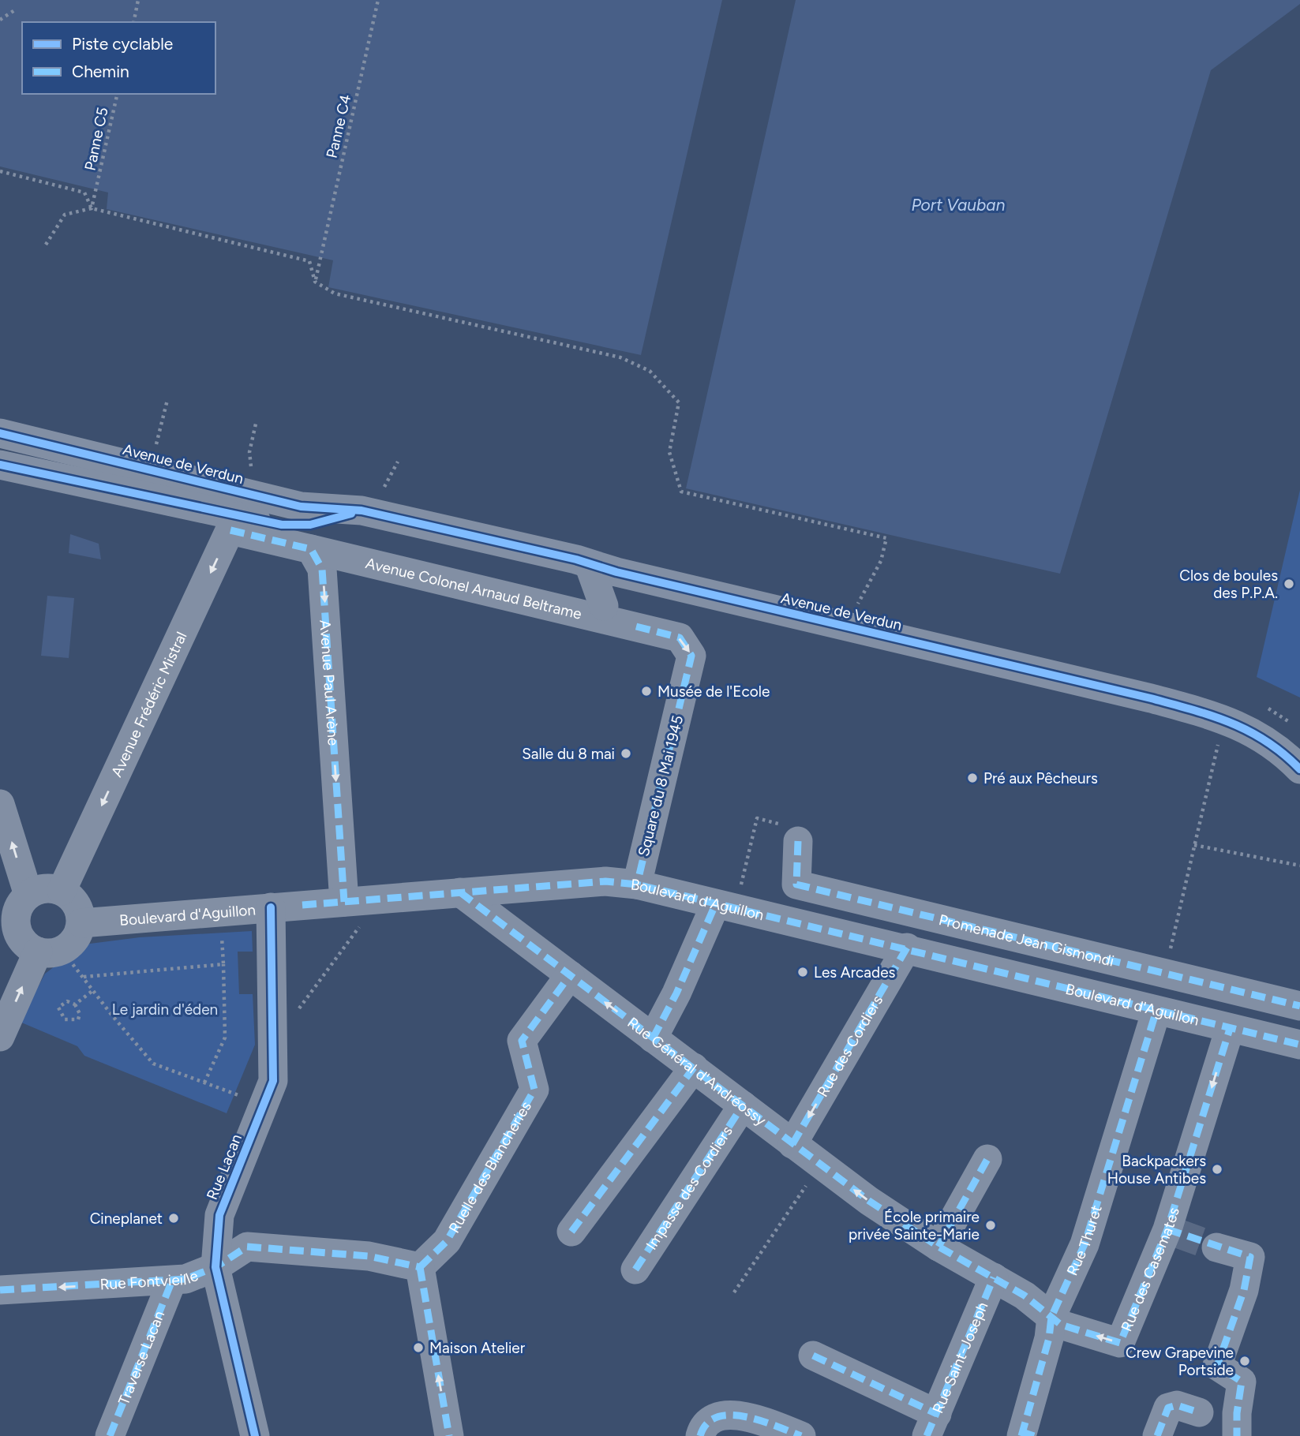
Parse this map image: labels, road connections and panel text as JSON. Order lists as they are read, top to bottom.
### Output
{
  "streets": {
    "street": [
      "Avenue de Verdun",
      "Avenue Colonel Arnaud Beltrame",
      "Avenue Paul Arène",
      "Avenue Frédéric Mistral",
      "Square du 8 Mai 1945",
      "Boulevard d'Aguillon",
      "Promenade Jean Gismondi",
      "Rue des Cordiers",
      "Rue Général d'Andréossy",
      "Rue Lacan",
      "Ruelle des Blancheries",
      "Impasse des Cordiers",
      "Rue Thuret",
      "Rue des Casemates",
      "Rue Fontvieille",
      "Rue Saint-Joseph",
      "Traverse Lacan"
    ],
    "path": ["Panne C4", "Panne C5"]
  },
  "crossings": [
    ["Avenue de Verdun", "Avenue Colonel Arnaud Beltrame"],
    ["Avenue de Verdun", "Avenue Frédéric Mistral"],
    ["Avenue Colonel Arnaud Beltrame", "Avenue Paul Arène"],
    ["Avenue Colonel Arnaud Beltrame", "Square du 8 Mai 1945"],
    ["Avenue Paul Arène", "Boulevard d'Aguillon"],
    ["Avenue Frédéric Mistral", "Boulevard d'Aguillon"],
    ["Square du 8 Mai 1945", "Boulevard d'Aguillon"],
    ["Boulevard d'Aguillon", "Rue des Cordiers"],
    ["Boulevard d'Aguillon", "Rue Général d'Andréossy"],
    ["Boulevard d'Aguillon", "Rue Lacan"],
    ["Boulevard d'Aguillon", "Rue Thuret"],
    ["Boulevard d'Aguillon", "Rue des Casemates"],
    ["Rue des Cordiers", "Rue Général d'Andréossy"],
    ["Rue Général d'Andréossy", "Ruelle des Blancheries"],
    ["Rue Général d'Andréossy", "Impasse des Cordiers"],
    ["Rue Général d'Andréossy", "Rue Thuret"],
    ["Rue Général d'Andréossy", "Rue des Casemates"],
    ["Rue Général d'Andréossy", "Rue Saint-Joseph"],
    ["Rue Lacan", "Rue Fontvieille"],
    ["Ruelle des Blancheries", "Rue Fontvieille"],
    ["Rue Thuret", "Rue des Casemates"],
    ["Rue Fontvieille", "Traverse Lacan"]
  ],
  "one_way": [
    "Avenue Paul Arène",
    "Avenue Frédéric Mistral",
    "Square du 8 Mai 1945",
    "Rue des Casemates",
    "Rue Fontvieille"
  ],
  "water": ["Port Vauban"],
  "parks": ["Le jardin d'éden"],
  "places": [
    "Clos de boules des P.P.A.",
    "Musée de l'Ecole",
    "Salle du 8 mai",
    "Pré aux Pêcheurs",
    "Les Arcades",
    "Backpackers House Antibes",
    "Cineplanet",
    "École primaire privée Sainte-Marie",
    "Maison Atelier",
    "Crew Grapevine Portside"
  ],
  "legend": ["Piste cyclable", "Chemin"]
}
